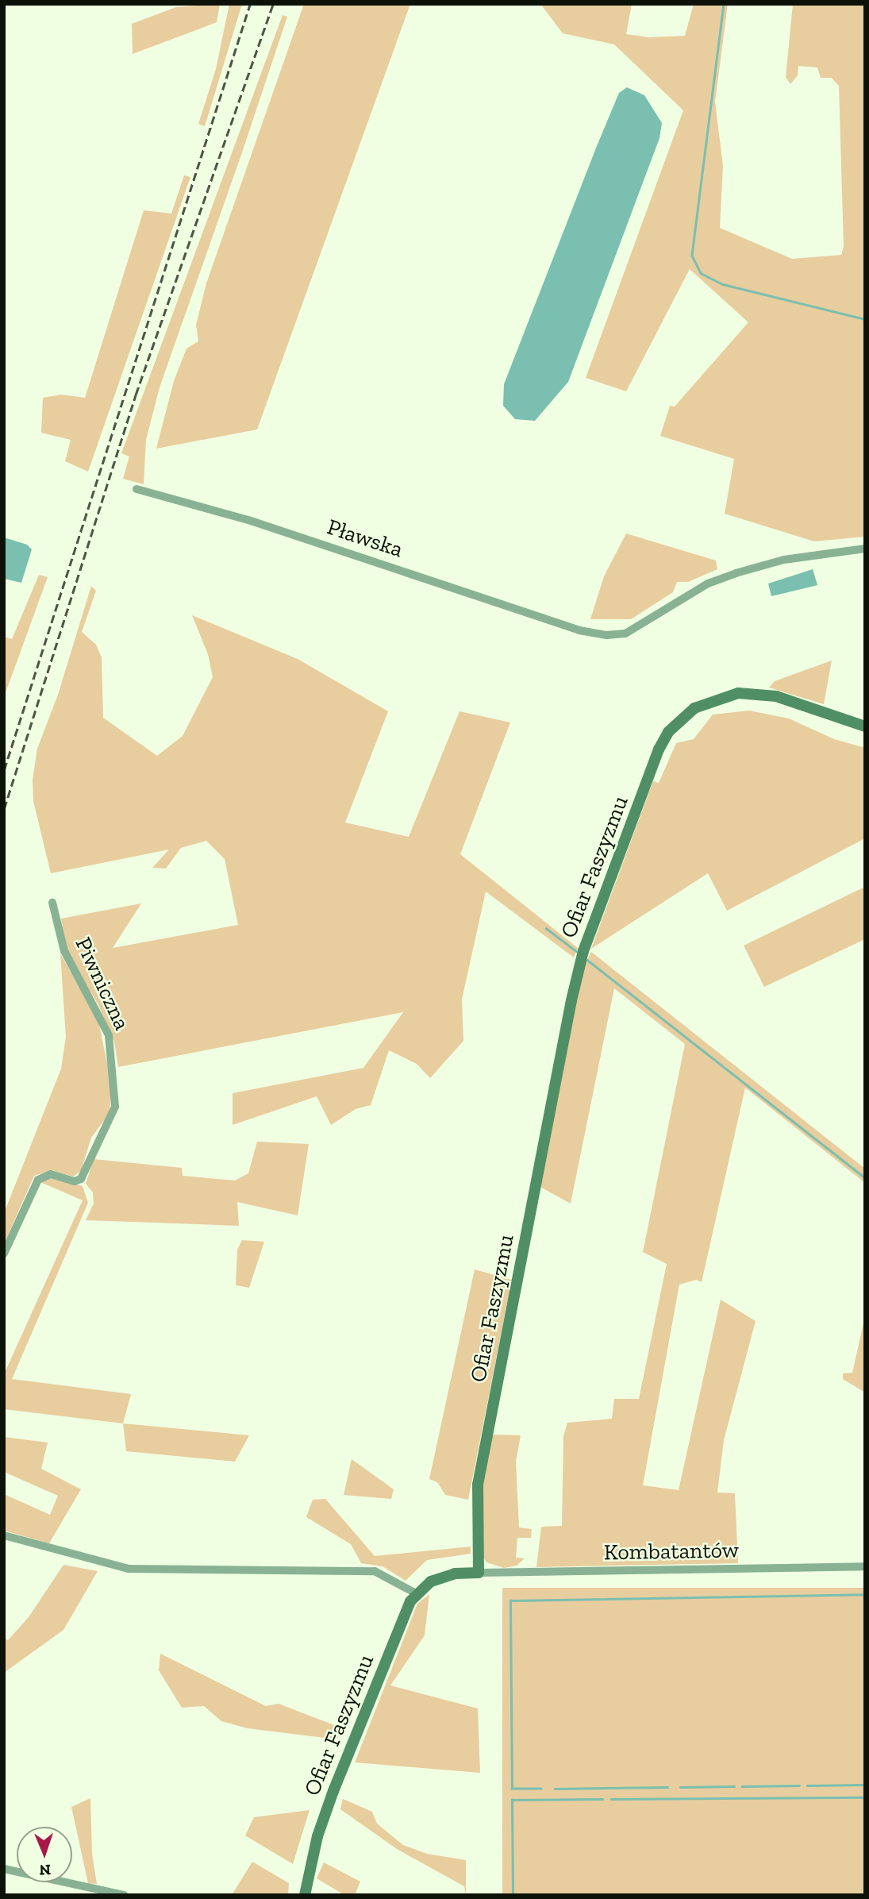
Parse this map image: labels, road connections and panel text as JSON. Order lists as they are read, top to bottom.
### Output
{
  "streets": {
    "street": [
      "Pławska",
      "Ofiar Faszyzmu",
      "Piwniczna",
      "Kombatantów"
    ]
  },
  "crossings": [
    ["Ofiar Faszyzmu", "Kombatantów"]
  ],
  "north": "bottom"
}
